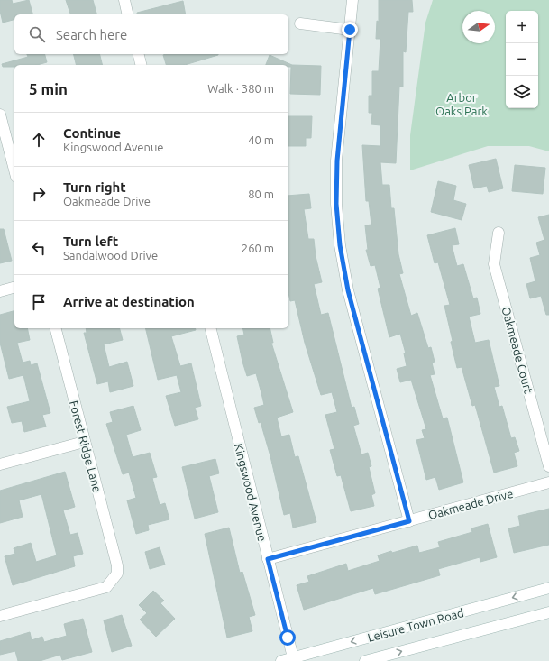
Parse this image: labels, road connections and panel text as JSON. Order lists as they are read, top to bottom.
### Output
{
  "streets": {
    "street": [
      "Oakmeade Court",
      "Forest Ridge Lane",
      "Kingswood Avenue",
      "Oakmeade Drive",
      "Leisure Town Road"
    ]
  },
  "crossings": [
    ["Kingswood Avenue", "Oakmeade Drive"],
    ["Kingswood Avenue", "Leisure Town Road"]
  ],
  "parks": ["Arbor Oaks Park"],
  "north": "right",
  "page": {
    "map_buttons": ["+", "−"],
    "search": "Search here",
    "heading": ["5 min", "Walk · 380 m"],
    "list": [
      ["Continue", "Kingswood Avenue", "40 m"],
      ["Turn right", "Oakmeade Drive", "80 m"],
      ["Turn left", "Sandalwood Drive", "260 m"],
      "Arrive at destination"
    ]
  }
}
